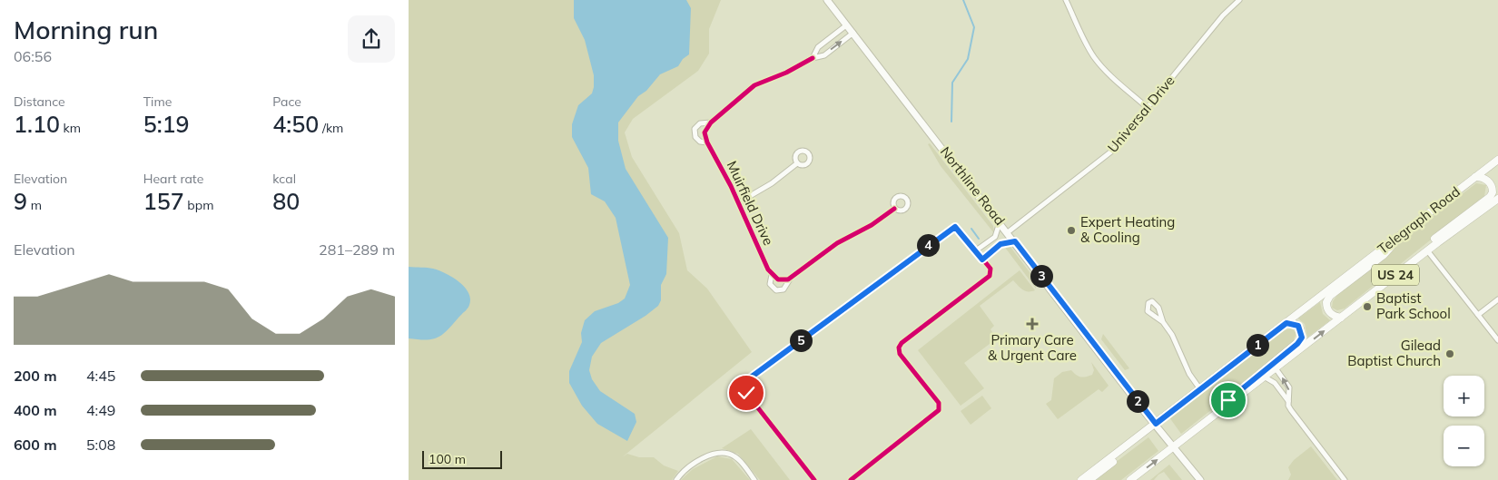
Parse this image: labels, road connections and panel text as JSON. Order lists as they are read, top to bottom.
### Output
{
  "streets": {
    "main road": ["Northline Road", "Telegraph Road", "US 24"],
    "street": ["Universal Drive", "Muirfield Drive"]
  },
  "crossings": [
    ["Universal Drive", "Northline Road"],
    ["Northline Road", "Telegraph Road"],
    ["Northline Road", "US 24"]
  ],
  "places": {
    "other": ["Expert Heating & Cooling", "Baptist Park School", "Gilead Baptist Church"],
    "health": ["Primary Care & Urgent Care"]
  },
  "scale_bar": "100 m",
  "page": {
    "heading": ["Morning run", "06:56"],
    "stats": [
      ["Distance", "1.10 km"],
      ["Time", "5:19"],
      ["Pace", "4:50 /km"],
      ["Elevation", "9 m"],
      ["Heart rate", "157 bpm"],
      ["kcal", "80"]
    ],
    "chart": ["Elevation", "281–289 m"],
    "pins": [
      "4",
      "3",
      "5",
      "1",
      "2"
    ],
    "list": [
      {
        "name": "200 m",
        "note": "4:45"
      },
      {
        "name": "400 m",
        "note": "4:49"
      },
      {
        "name": "600 m",
        "note": "5:08"
      }
    ],
    "map_buttons": ["+", "−"],
    "scale": "100 m"
  }
}
